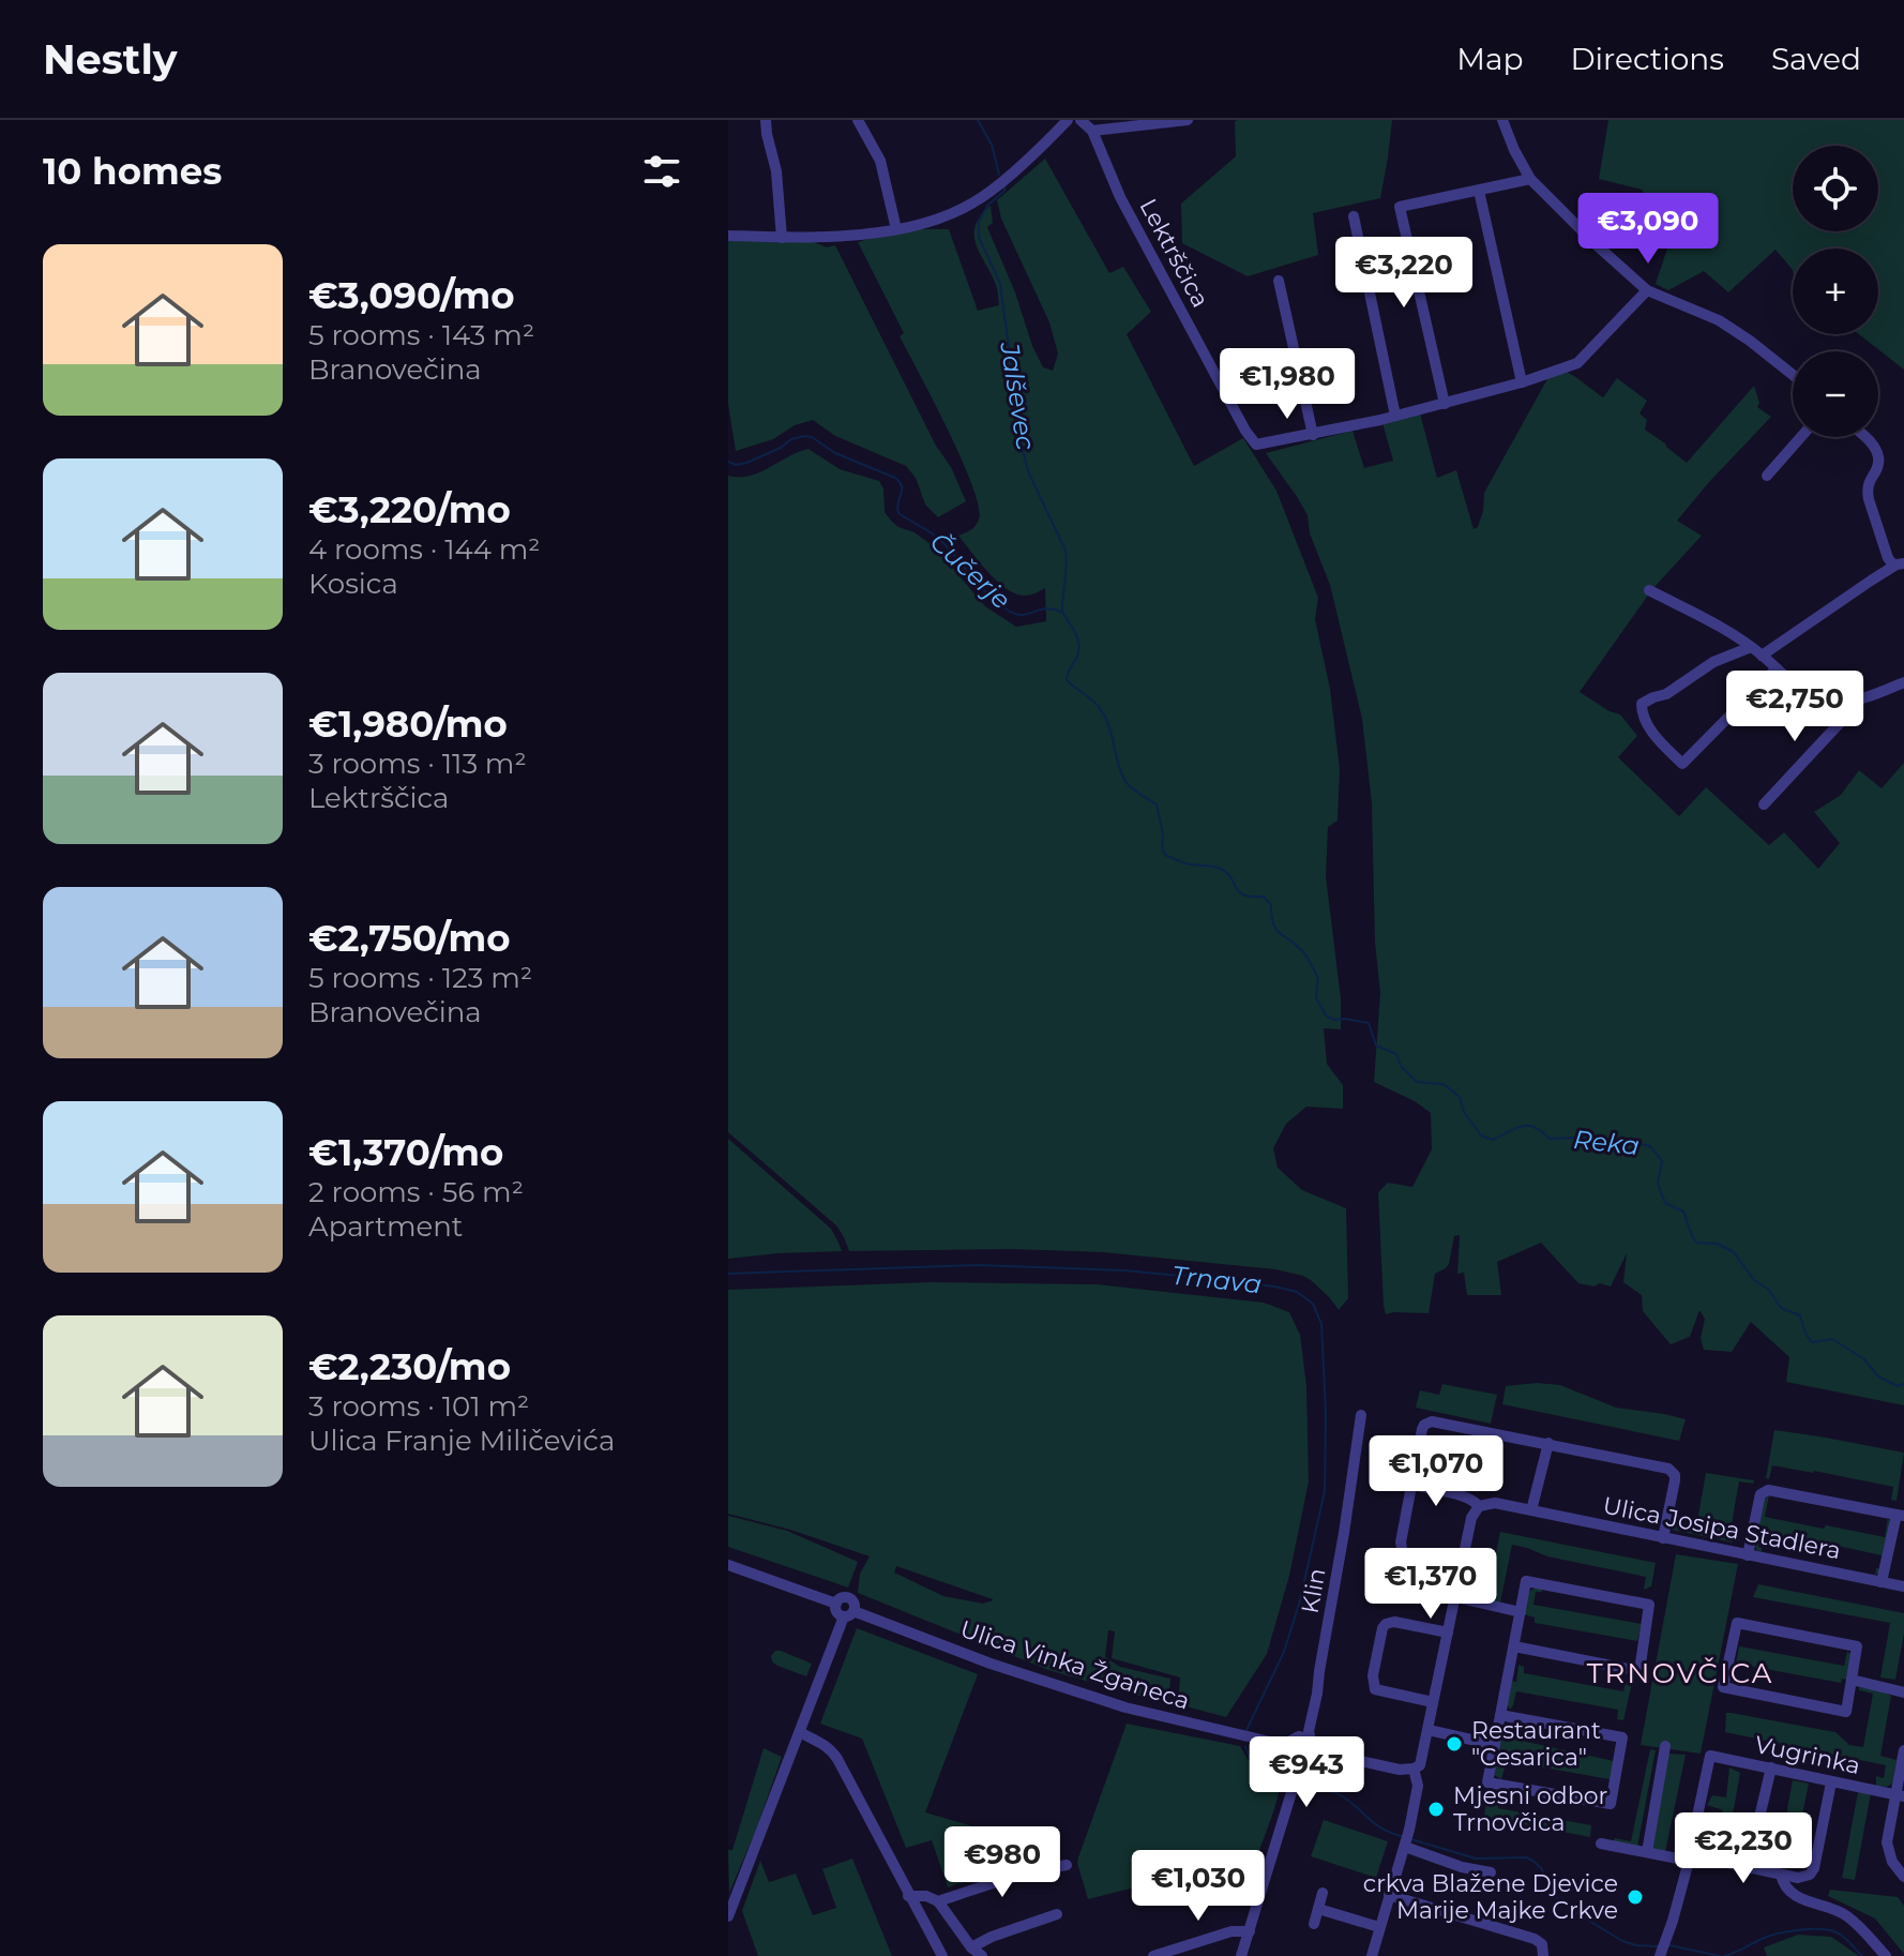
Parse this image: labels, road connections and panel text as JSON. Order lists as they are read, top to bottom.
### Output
{
  "streets": {
    "street": [
      "Lektrščica",
      "Ulica Josipa Stadlera",
      "Klin",
      "Ulica Vinka Žganeca",
      "Vugrinka"
    ]
  },
  "crossings": [
    ["Klin", "Ulica Vinka Žganeca"]
  ],
  "districts": ["TRNOVČICA"],
  "water": [
    "Jalševec",
    "Čučerje",
    "Reka",
    "Trnava"
  ],
  "places": ["Restaurant \"Cesarica\"", "Mjesni odbor Trnovčica", "crkva Blažene Djevice Marije Majke Crkve"],
  "page": {
    "header": "Nestly",
    "nav": ["Map", "Directions", "Saved"],
    "heading": "10 homes",
    "map_buttons": ["+", "−"],
    "price": [
      "€3,090",
      "€3,220",
      "€1,980",
      "€2,750",
      "€1,070",
      "€1,370",
      "€943",
      "€2,230",
      "€980",
      "€1,030"
    ],
    "list": [
      {
        "name": "€3,090/mo",
        "note": "5 rooms · 143 m² · Branovečina"
      },
      {
        "name": "€3,220/mo",
        "note": "4 rooms · 144 m² · Kosica"
      },
      {
        "name": "€1,980/mo",
        "note": "3 rooms · 113 m² · Lektrščica"
      },
      {
        "name": "€2,750/mo",
        "note": "5 rooms · 123 m² · Branovečina"
      },
      {
        "name": "€1,370/mo",
        "note": "2 rooms · 56 m² · Apartment"
      },
      {
        "name": "€2,230/mo",
        "note": "3 rooms · 101 m² · Ulica Franje Miličevića"
      }
    ]
  }
}
